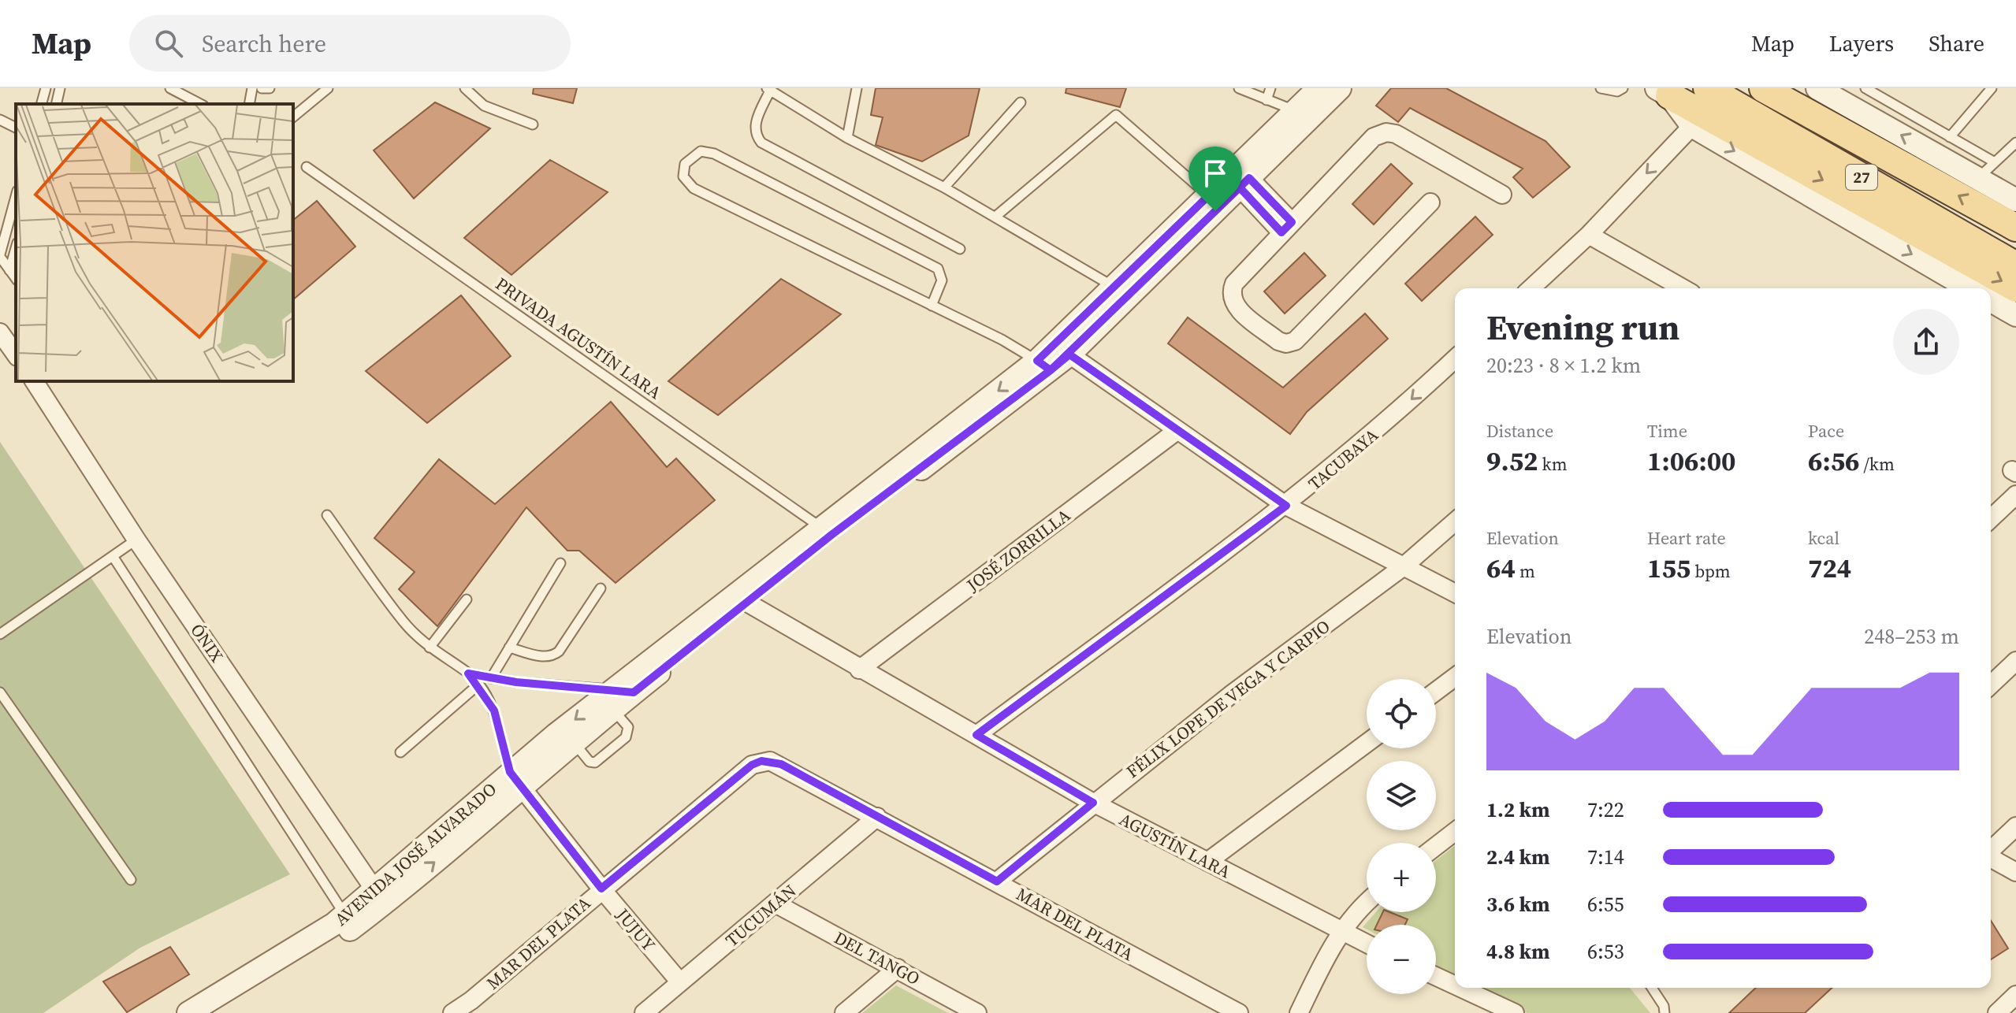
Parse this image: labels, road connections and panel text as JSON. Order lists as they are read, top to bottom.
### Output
{
  "streets": {
    "main road": ["27"],
    "street": [
      "TACUBAYA",
      "JOSÉ ZORRILLA",
      "ÓNIX",
      "FÉLIX LOPE DE VEGA Y CARPIO",
      "AGUSTÍN LARA",
      "AVENIDA JOSÉ ALVARADO",
      "TUCUMÁN",
      "MAR DEL PLATA",
      "JUJUY",
      "DEL TANGO"
    ],
    "lane": ["PRIVADA AGUSTÍN LARA"]
  },
  "crossings": [
    ["PRIVADA AGUSTÍN LARA", "AVENIDA JOSÉ ALVARADO"],
    ["TACUBAYA", "AGUSTÍN LARA"],
    ["JOSÉ ZORRILLA", "AGUSTÍN LARA"],
    ["ÓNIX", "AVENIDA JOSÉ ALVARADO"],
    ["FÉLIX LOPE DE VEGA Y CARPIO", "AGUSTÍN LARA"],
    ["FÉLIX LOPE DE VEGA Y CARPIO", "MAR DEL PLATA"],
    ["AGUSTÍN LARA", "AVENIDA JOSÉ ALVARADO"],
    ["AVENIDA JOSÉ ALVARADO", "JUJUY"],
    ["TUCUMÁN", "MAR DEL PLATA"],
    ["TUCUMÁN", "JUJUY"],
    ["TUCUMÁN", "DEL TANGO"],
    ["MAR DEL PLATA", "JUJUY"]
  ],
  "one_way": ["TACUBAYA"],
  "page": {
    "header": "Map",
    "search": "Search here",
    "nav": ["Map", "Layers", "Share"],
    "heading": ["Evening run", "20:23 · 8 × 1.2 km"],
    "stats": [
      ["Distance", "9.52 km"],
      ["Time", "1:06:00"],
      ["Pace", "6:56 /km"],
      ["Elevation", "64 m"],
      ["Heart rate", "155 bpm"],
      ["kcal", "724"]
    ],
    "chart": ["Elevation", "248–253 m"],
    "map_buttons": ["+", "−"],
    "list": [
      {
        "name": "1.2 km",
        "note": "7:22"
      },
      {
        "name": "2.4 km",
        "note": "7:14"
      },
      {
        "name": "3.6 km",
        "note": "6:55"
      },
      {
        "name": "4.8 km",
        "note": "6:53"
      }
    ]
  }
}
